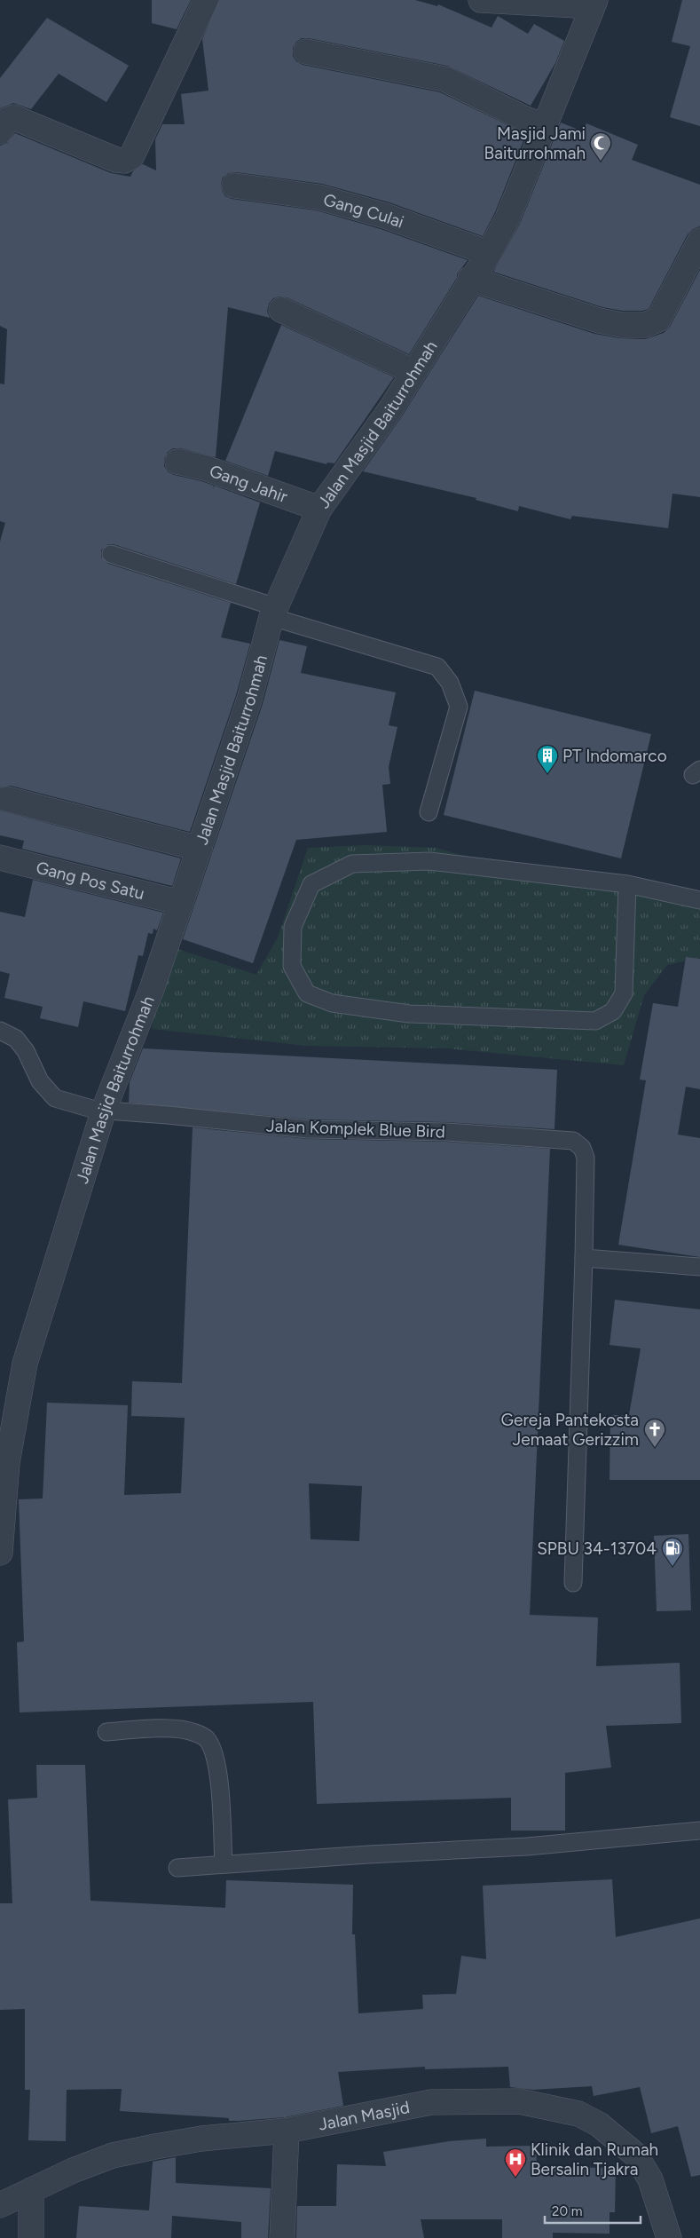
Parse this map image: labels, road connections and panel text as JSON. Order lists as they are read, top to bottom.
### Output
{
  "streets": {
    "street": [
      "Gang Culai",
      "Jalan Masjid Baiturrohmah",
      "Gang Jahir",
      "Gang Pos Satu",
      "Jalan Masjid"
    ],
    "lane": ["Jalan Komplek Blue Bird"]
  },
  "crossings": [
    ["Gang Culai", "Jalan Masjid Baiturrohmah"],
    ["Jalan Masjid Baiturrohmah", "Gang Jahir"],
    ["Jalan Masjid Baiturrohmah", "Gang Pos Satu"],
    ["Jalan Masjid Baiturrohmah", "Jalan Komplek Blue Bird"]
  ],
  "places": {
    "mosque": ["Masjid Jami Baiturrohmah"],
    "building": ["PT Indomarco"],
    "church": ["Gereja Pantekosta Jemaat Gerizzim"],
    "fuel station": ["SPBU 34-13704"],
    "hospital": ["Klinik dan Rumah Bersalin Tjakra"]
  },
  "scale_bar": "20 m"
}
